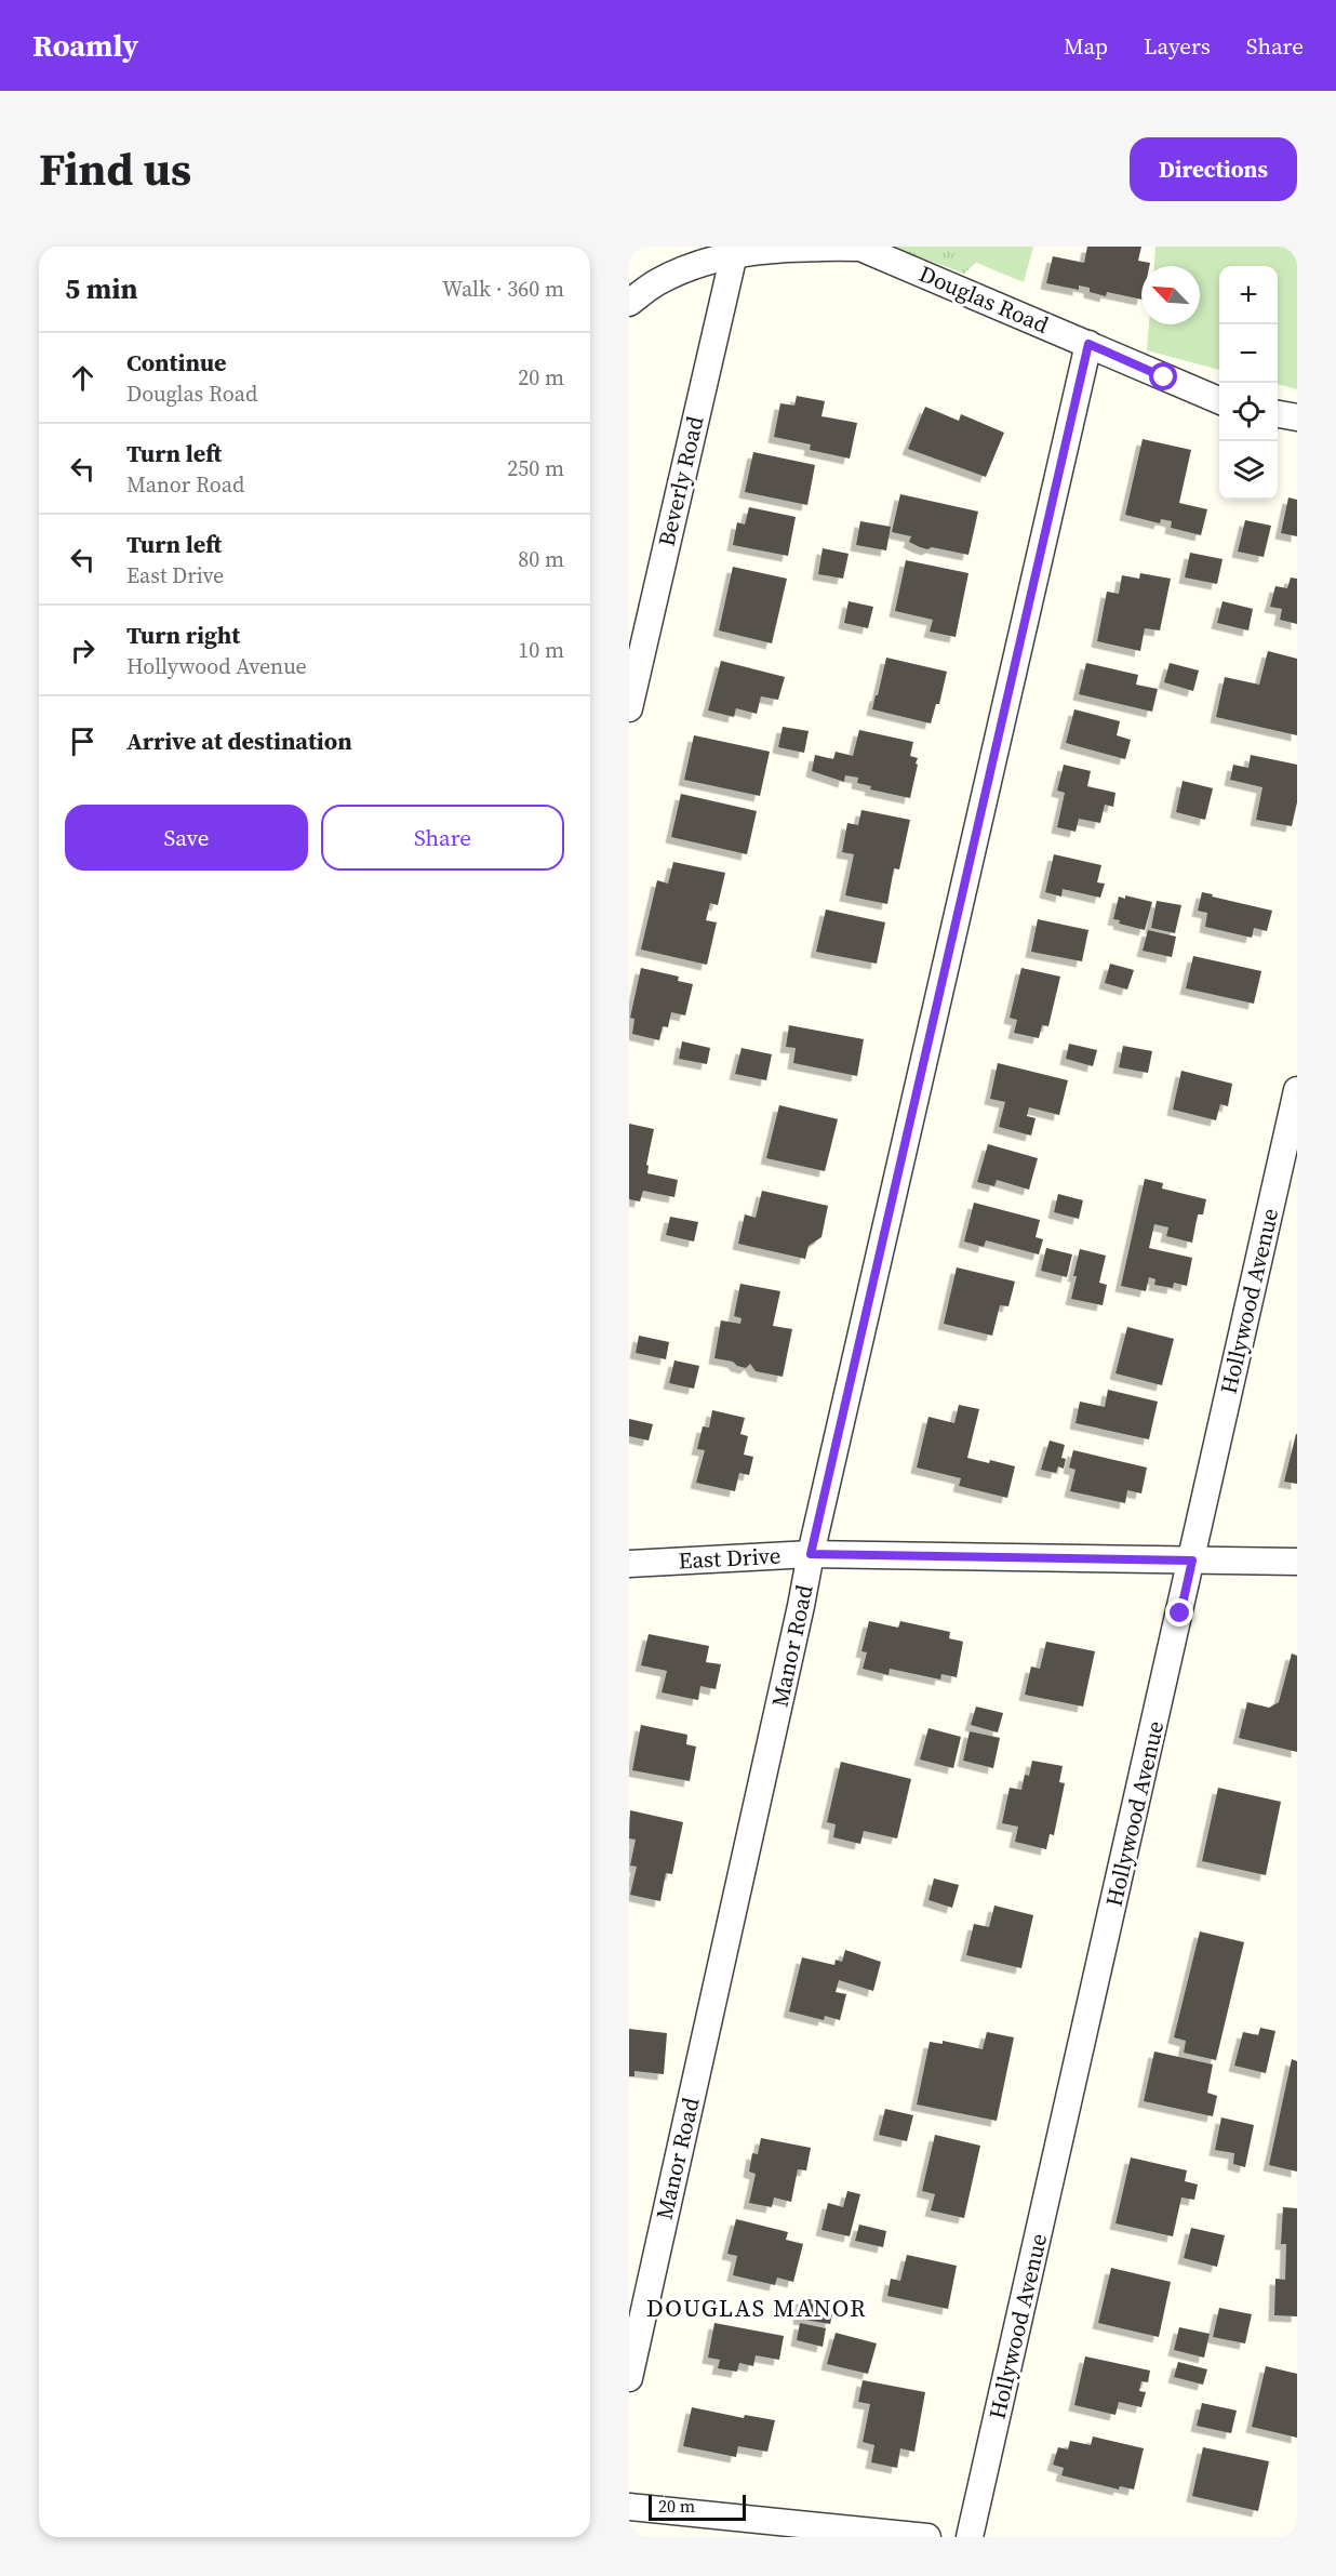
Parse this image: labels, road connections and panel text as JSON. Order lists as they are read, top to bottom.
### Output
{
  "streets": {
    "street": [
      "Douglas Road",
      "Beverly Road",
      "Hollywood Avenue",
      "East Drive",
      "Manor Road"
    ]
  },
  "crossings": [
    ["Douglas Road", "Beverly Road"],
    ["Douglas Road", "Manor Road"],
    ["Hollywood Avenue", "East Drive"],
    ["East Drive", "Manor Road"]
  ],
  "districts": ["DOUGLAS MANOR"],
  "scale_bar": "20 m",
  "north": "top left",
  "page": {
    "header": "Roamly",
    "nav": ["Map", "Layers", "Share"],
    "title": "Find us",
    "buttons": [
      "Directions",
      ["Save", "Share"]
    ],
    "heading": ["5 min", "Walk · 360 m"],
    "map_buttons": ["+", "−"],
    "list": [
      ["Continue", "Douglas Road", "20 m"],
      ["Turn left", "Manor Road", "250 m"],
      ["Turn left", "East Drive", "80 m"],
      ["Turn right", "Hollywood Avenue", "10 m"],
      "Arrive at destination"
    ],
    "scale": "20 m"
  }
}
